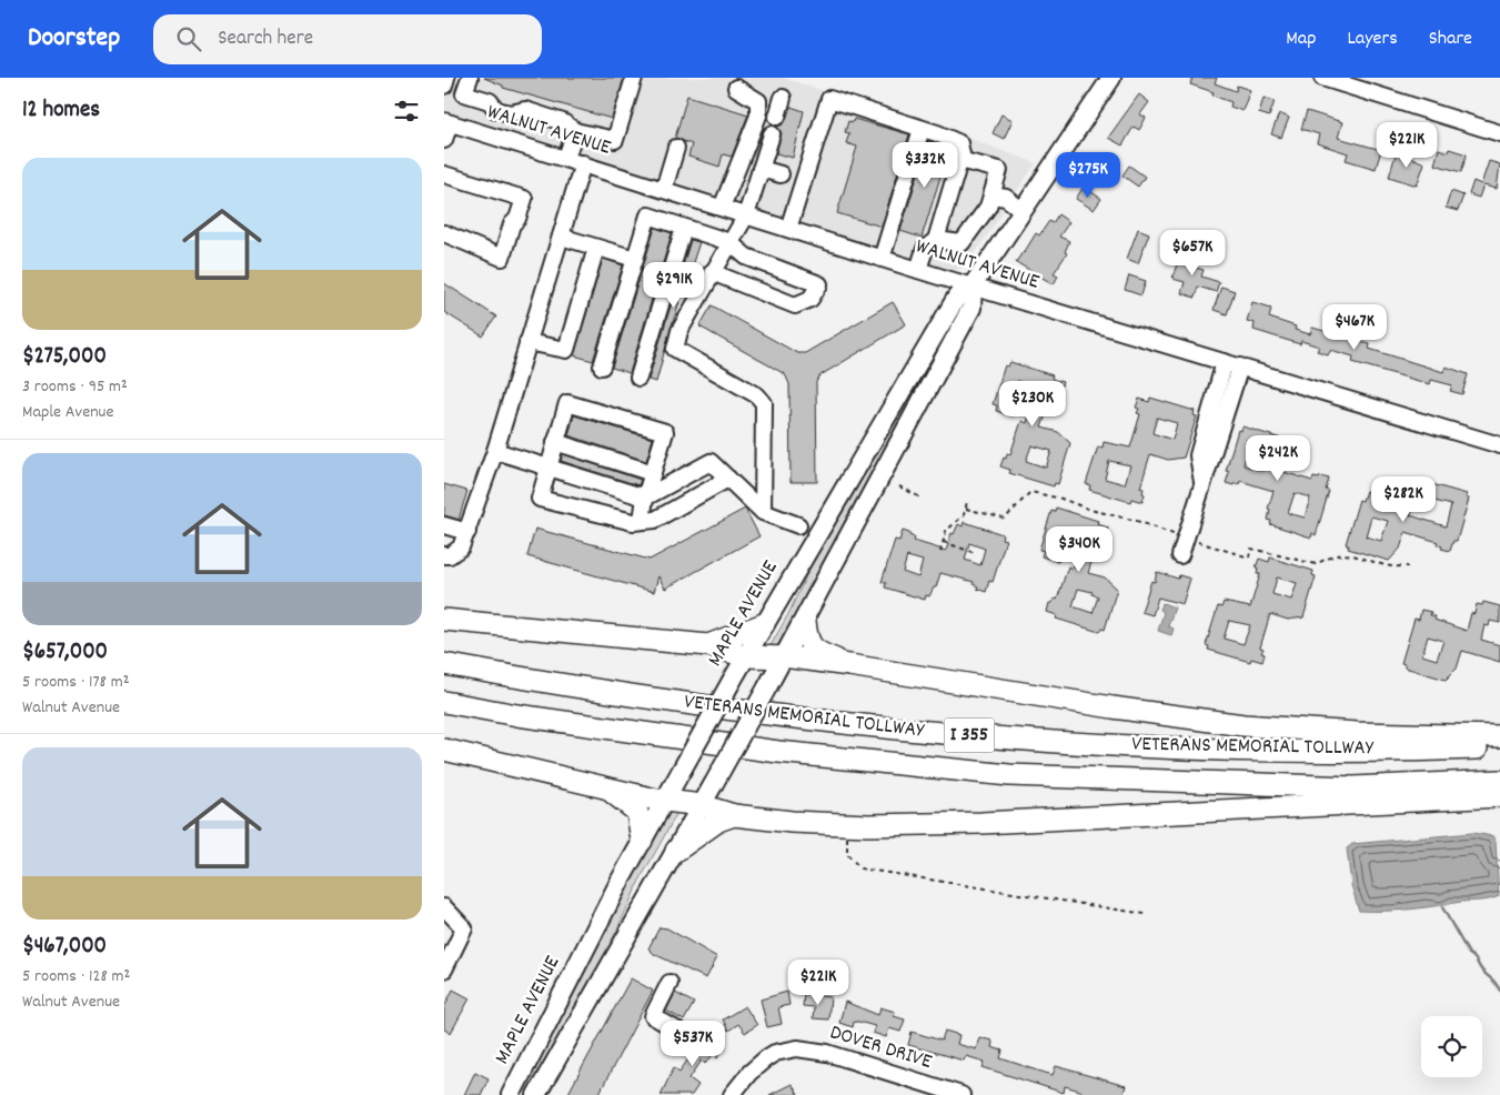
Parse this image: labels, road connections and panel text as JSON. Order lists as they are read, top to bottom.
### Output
{
  "streets": {
    "highway": ["VETERANS MEMORIAL TOLLWAY", "I 355"],
    "main road": ["MAPLE AVENUE"],
    "street": ["WALNUT AVENUE", "DOVER DRIVE"]
  },
  "crossings": [
    ["WALNUT AVENUE", "MAPLE AVENUE"]
  ],
  "page": {
    "header": "Doorstep",
    "search": "Search here",
    "nav": ["Map", "Layers", "Share"],
    "heading": "12 homes",
    "price": [
      "$221K",
      "$332K",
      "$275K",
      "$657K",
      "$291K",
      "$467K",
      "$230K",
      "$242K",
      "$282K",
      "$340K",
      "$221K",
      "$537K"
    ],
    "list": [
      {
        "name": "$275,000",
        "note": "3 rooms · 95 m² · Maple Avenue"
      },
      {
        "name": "$657,000",
        "note": "5 rooms · 178 m² · Walnut Avenue"
      },
      {
        "name": "$467,000",
        "note": "5 rooms · 128 m² · Walnut Avenue"
      }
    ]
  }
}
